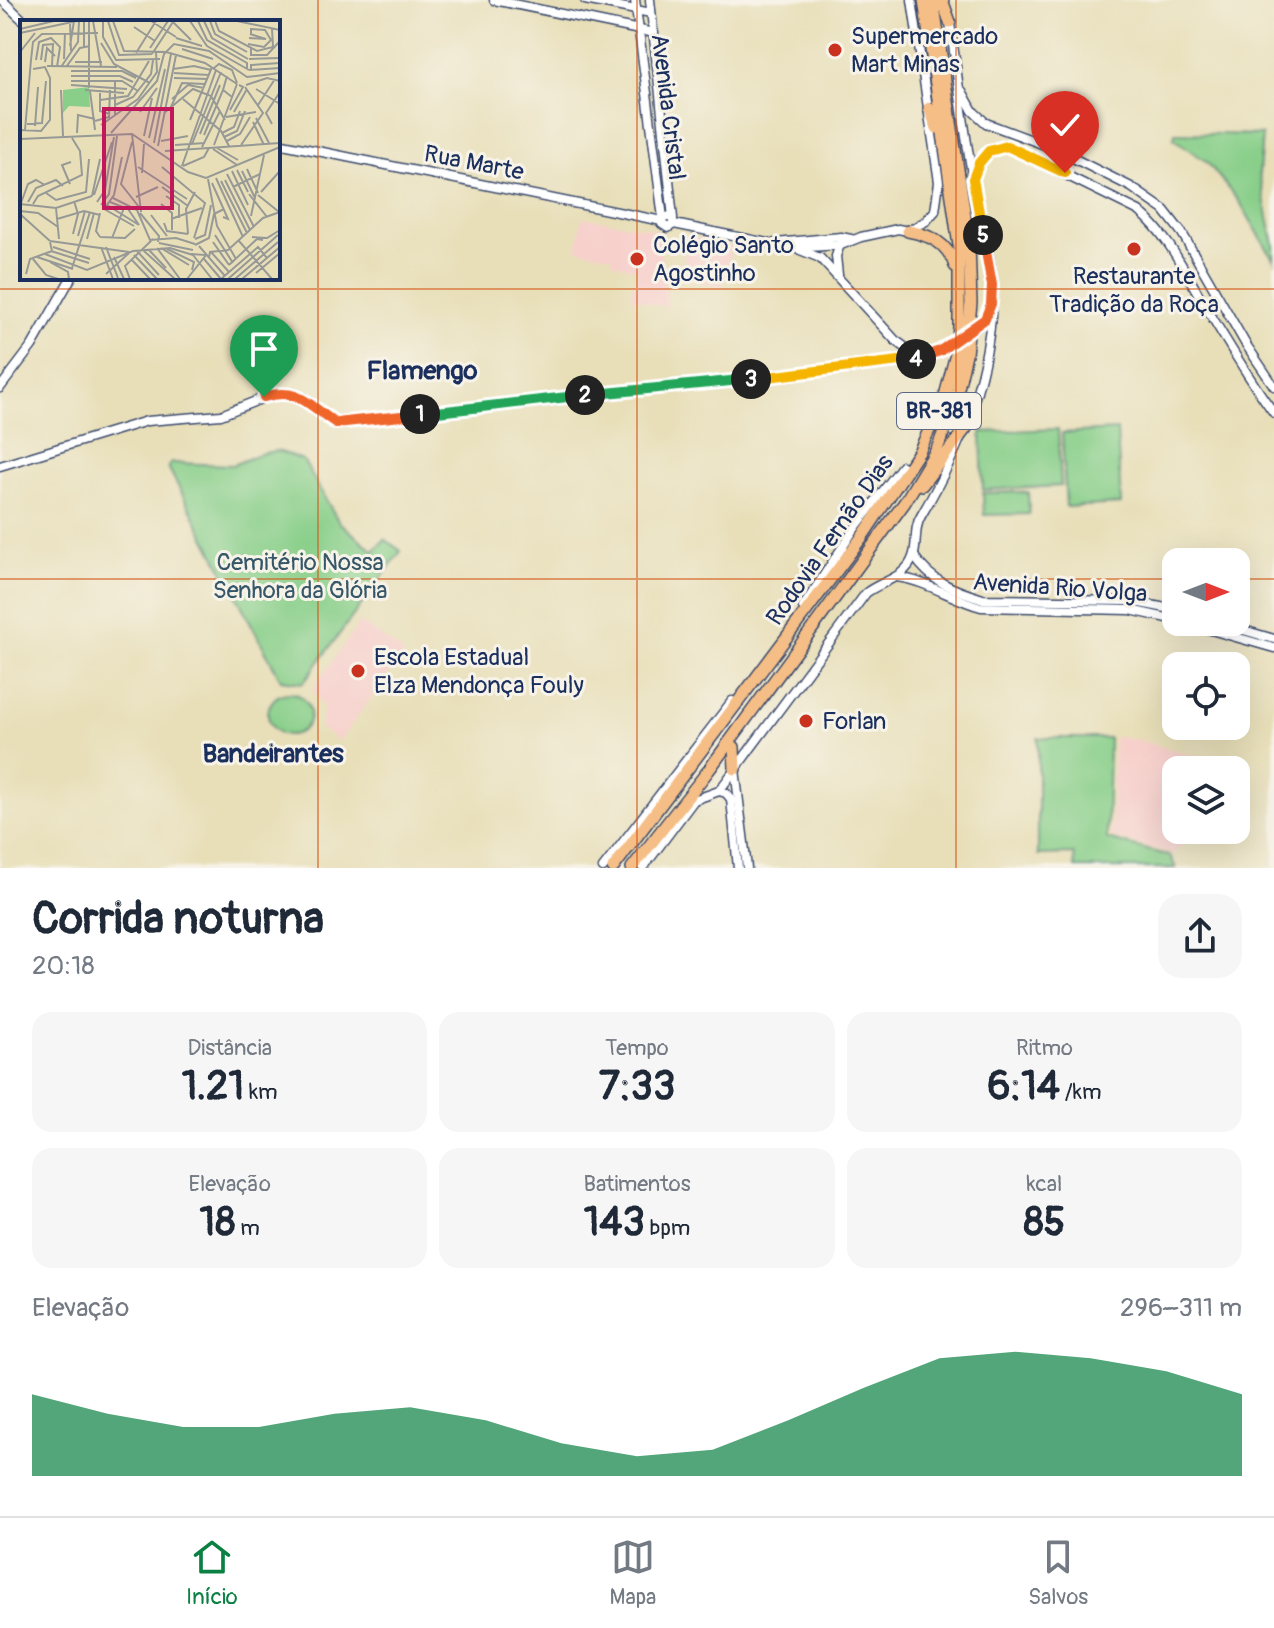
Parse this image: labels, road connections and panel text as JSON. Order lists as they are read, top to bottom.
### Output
{
  "streets": {
    "highway": ["BR-381", "Rodovia Fernão Dias"],
    "street": ["Avenida Cristal", "Rua Marte", "Avenida Rio Volga"]
  },
  "crossings": [
    ["Avenida Cristal", "Rua Marte"],
    ["BR-381", "Rodovia Fernão Dias"],
    ["BR-381", "Avenida Rio Volga"]
  ],
  "districts": ["Flamengo", "Bandeirantes"],
  "parks": ["Cemitério Nossa Senhora da Glória"],
  "places": [
    "Supermercado Mart Minas",
    "Restaurante Tradição da Roça",
    "Colégio Santo Agostinho",
    "Escola Estadual Elza Mendonça Fouly",
    "Forlan"
  ],
  "north": "right",
  "page": {
    "pins": [
      "5",
      "4",
      "3",
      "2",
      "1"
    ],
    "heading": ["Corrida noturna", "20:18"],
    "stats": [
      ["Distância", "1.21 km"],
      ["Tempo", "7:33"],
      ["Ritmo", "6:14 /km"],
      ["Elevação", "18 m"],
      ["Batimentos", "143 bpm"],
      ["kcal", "85"]
    ],
    "chart": ["Elevação", "296–311 m"],
    "tabs": ["Início", "Mapa", "Salvos"]
  }
}
